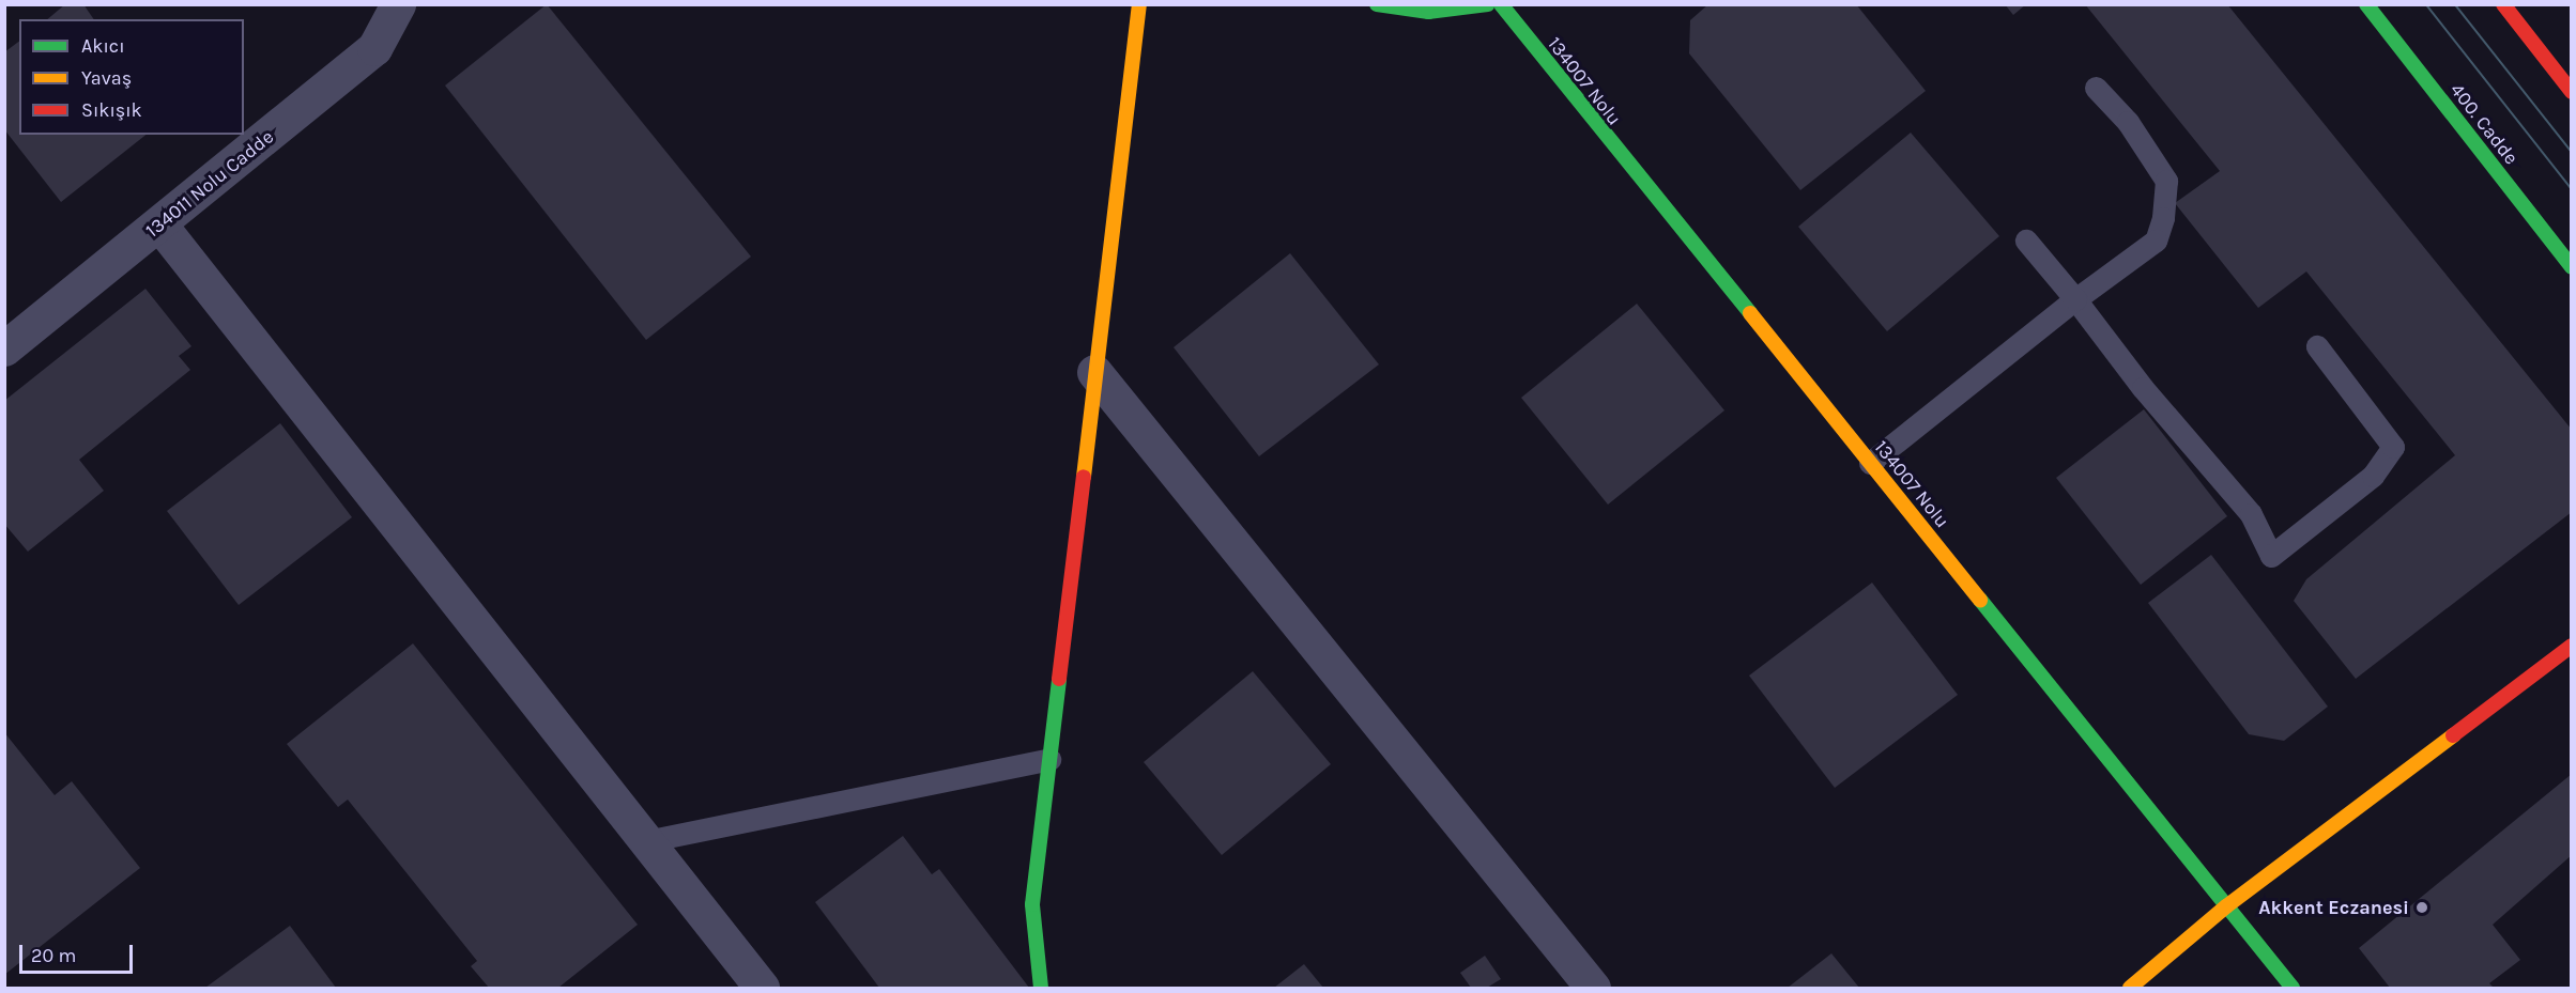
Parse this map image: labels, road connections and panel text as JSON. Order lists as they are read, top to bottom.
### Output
{
  "streets": {
    "street": ["134007 Nolu", "400. Cadde", "134011 Nolu Cadde"]
  },
  "places": ["Akkent Eczanesi"],
  "legend": ["Akıcı", "Yavaş", "Sıkışık"],
  "scale_bar": "20 m"
}
